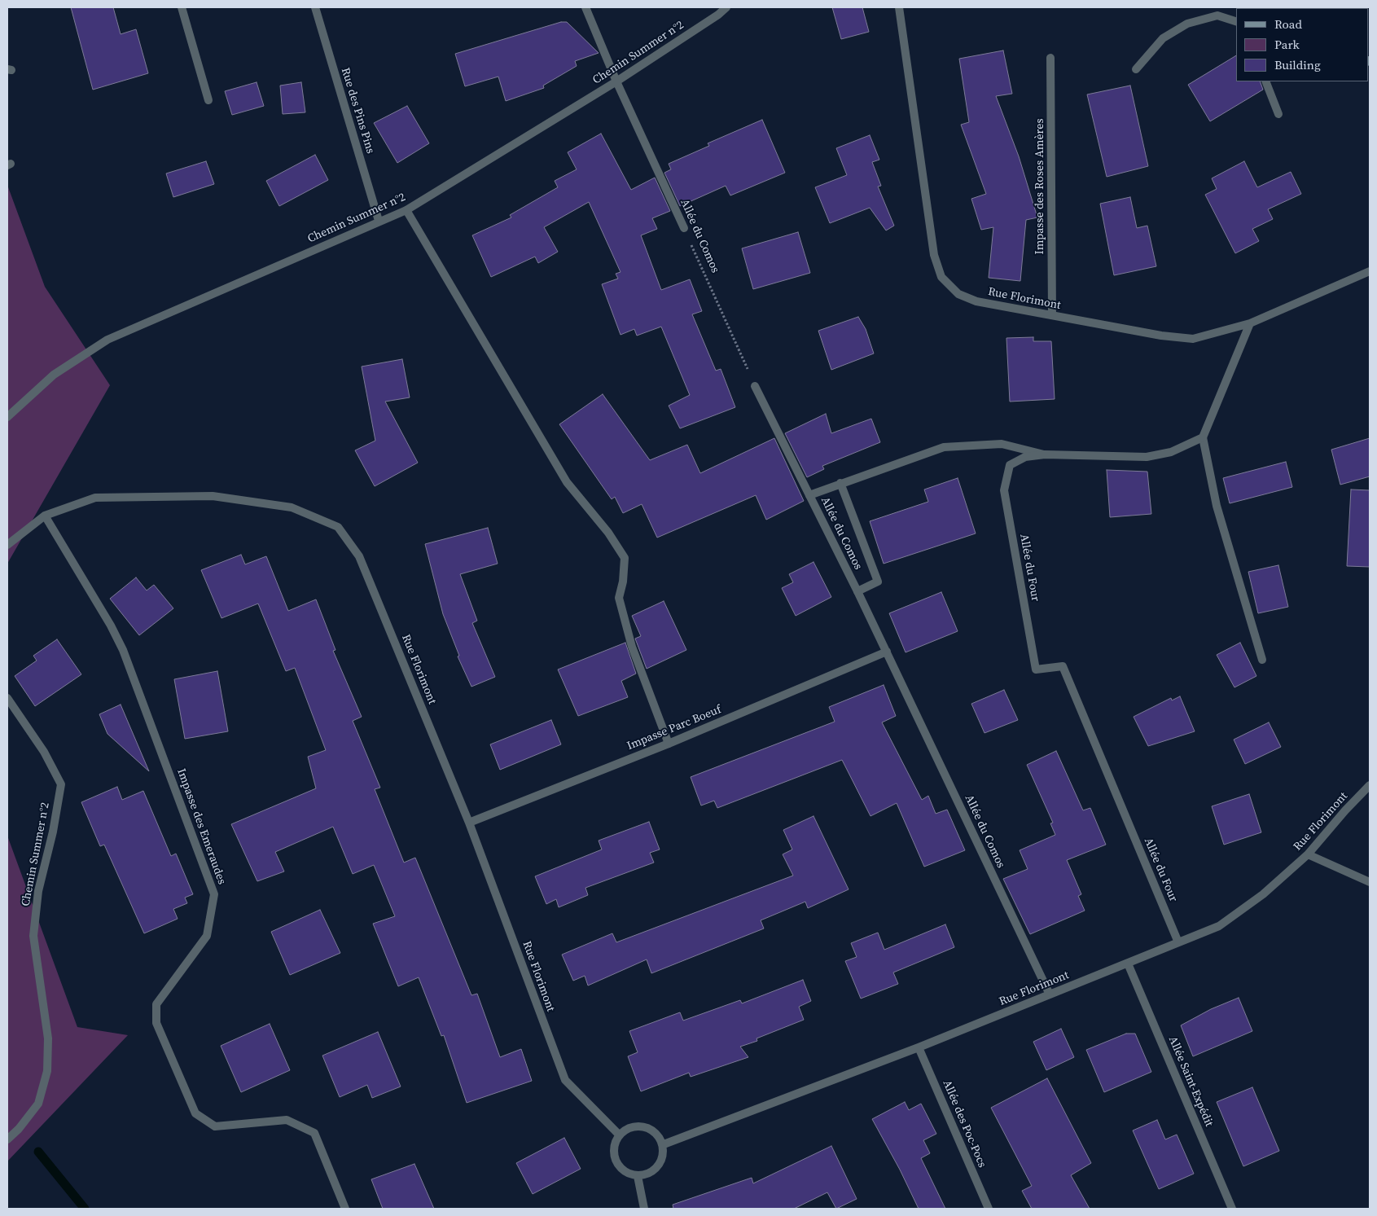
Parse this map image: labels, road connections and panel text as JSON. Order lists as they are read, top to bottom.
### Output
{
  "streets": {
    "street": [
      "Chemin Summer n°2",
      "Rue des Pins Pins",
      "Impasse des Roses Amères",
      "Allée du Comos",
      "Rue Florimont",
      "Allée du Four",
      "Impasse Parc Boeuf",
      "Impasse des Emeraudes",
      "Allée Saint-Expédit",
      "Allée des Poc-Pocs"
    ]
  },
  "crossings": [
    ["Chemin Summer n°2", "Rue des Pins Pins"],
    ["Chemin Summer n°2", "Allée du Comos"],
    ["Impasse des Roses Amères", "Rue Florimont"],
    ["Allée du Comos", "Rue Florimont"],
    ["Allée du Comos", "Impasse Parc Boeuf"],
    ["Rue Florimont", "Allée du Four"],
    ["Rue Florimont", "Impasse Parc Boeuf"],
    ["Rue Florimont", "Impasse des Emeraudes"],
    ["Rue Florimont", "Allée Saint-Expédit"],
    ["Rue Florimont", "Allée des Poc-Pocs"]
  ],
  "legend": ["Road", "Park", "Building"]
}
